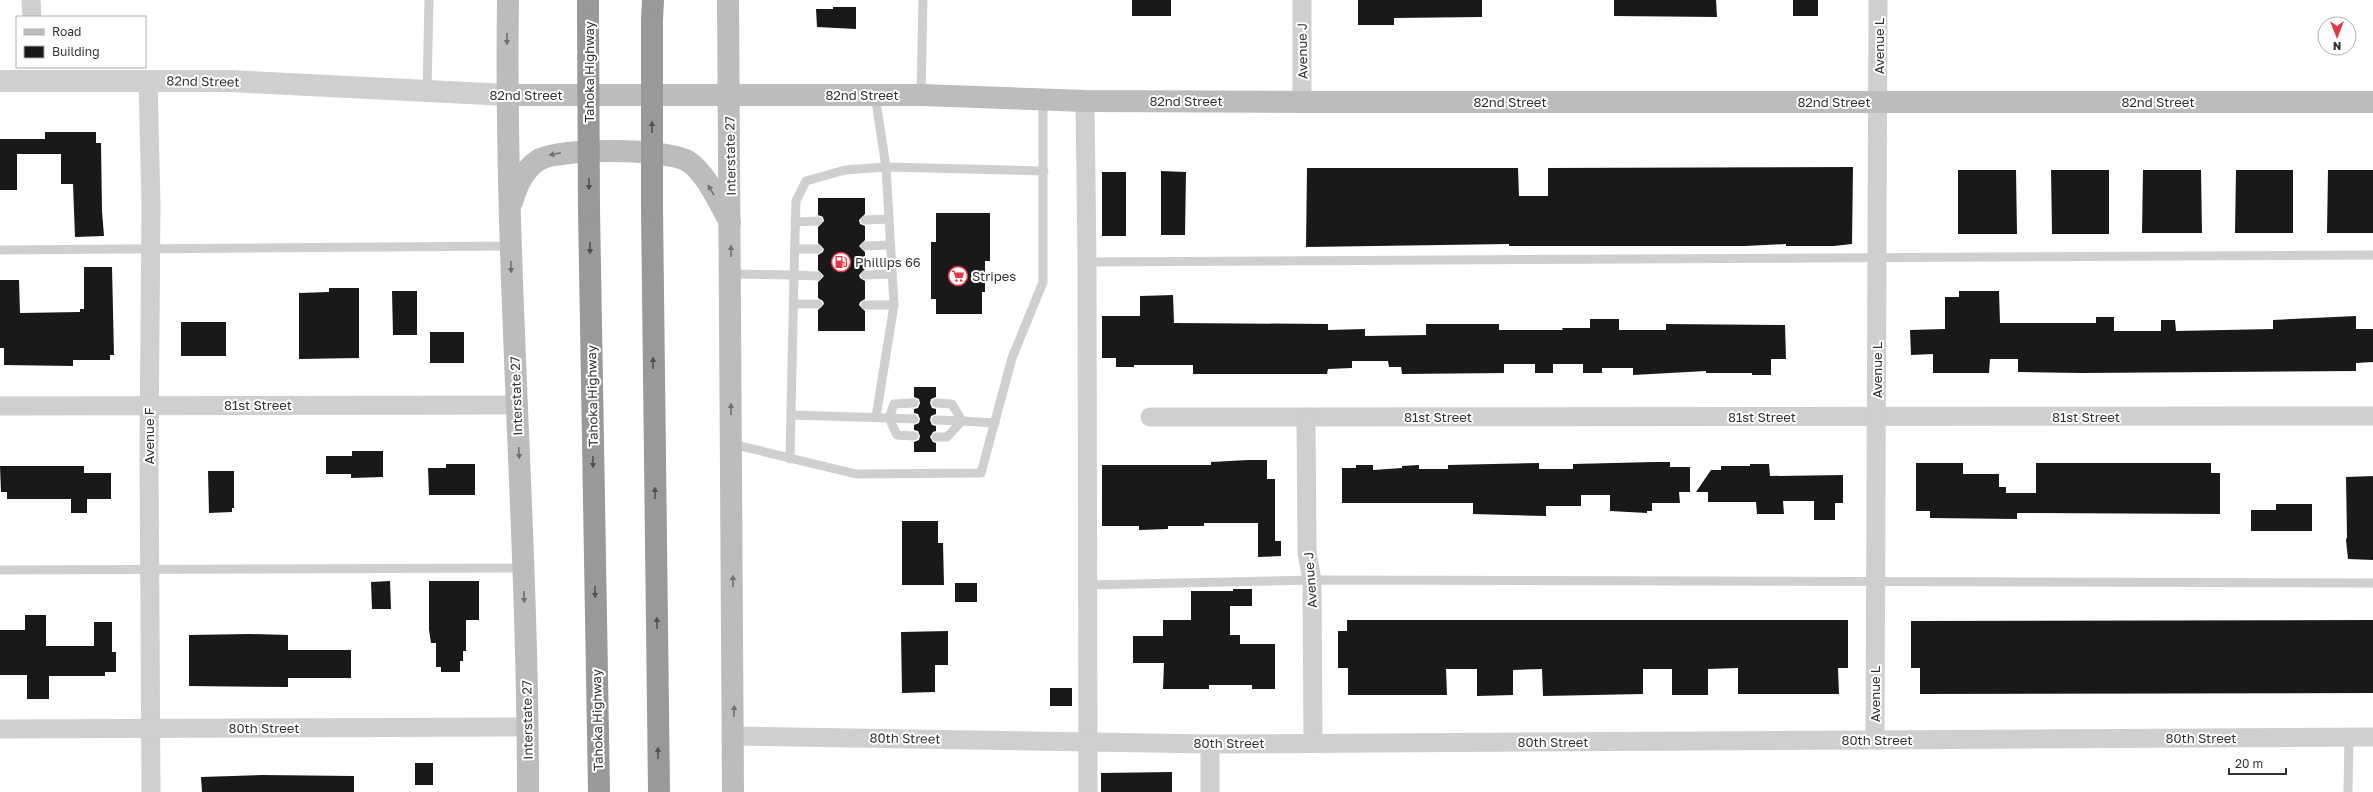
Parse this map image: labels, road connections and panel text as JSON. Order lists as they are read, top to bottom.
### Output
{
  "streets": {
    "highway": ["Tahoka Highway"],
    "main road": ["82nd Street", "Interstate 27"],
    "street": [
      "Avenue L",
      "Avenue J",
      "81st Street",
      "Avenue F",
      "80th Street"
    ]
  },
  "crossings": [
    ["Avenue L", "82nd Street"],
    ["Avenue L", "81st Street"],
    ["Avenue L", "80th Street"],
    ["Avenue J", "82nd Street"],
    ["Avenue J", "81st Street"],
    ["Avenue J", "80th Street"],
    ["82nd Street", "Interstate 27"],
    ["82nd Street", "Avenue F"],
    ["Interstate 27", "81st Street"],
    ["Interstate 27", "80th Street"],
    ["81st Street", "Avenue F"],
    ["Avenue F", "80th Street"]
  ],
  "places": {
    "fuel station": ["Phillips 66"],
    "supermarket": ["Stripes"]
  },
  "legend": ["Road", "Building"],
  "scale_bar": "20 m",
  "north": "bottom"
}
